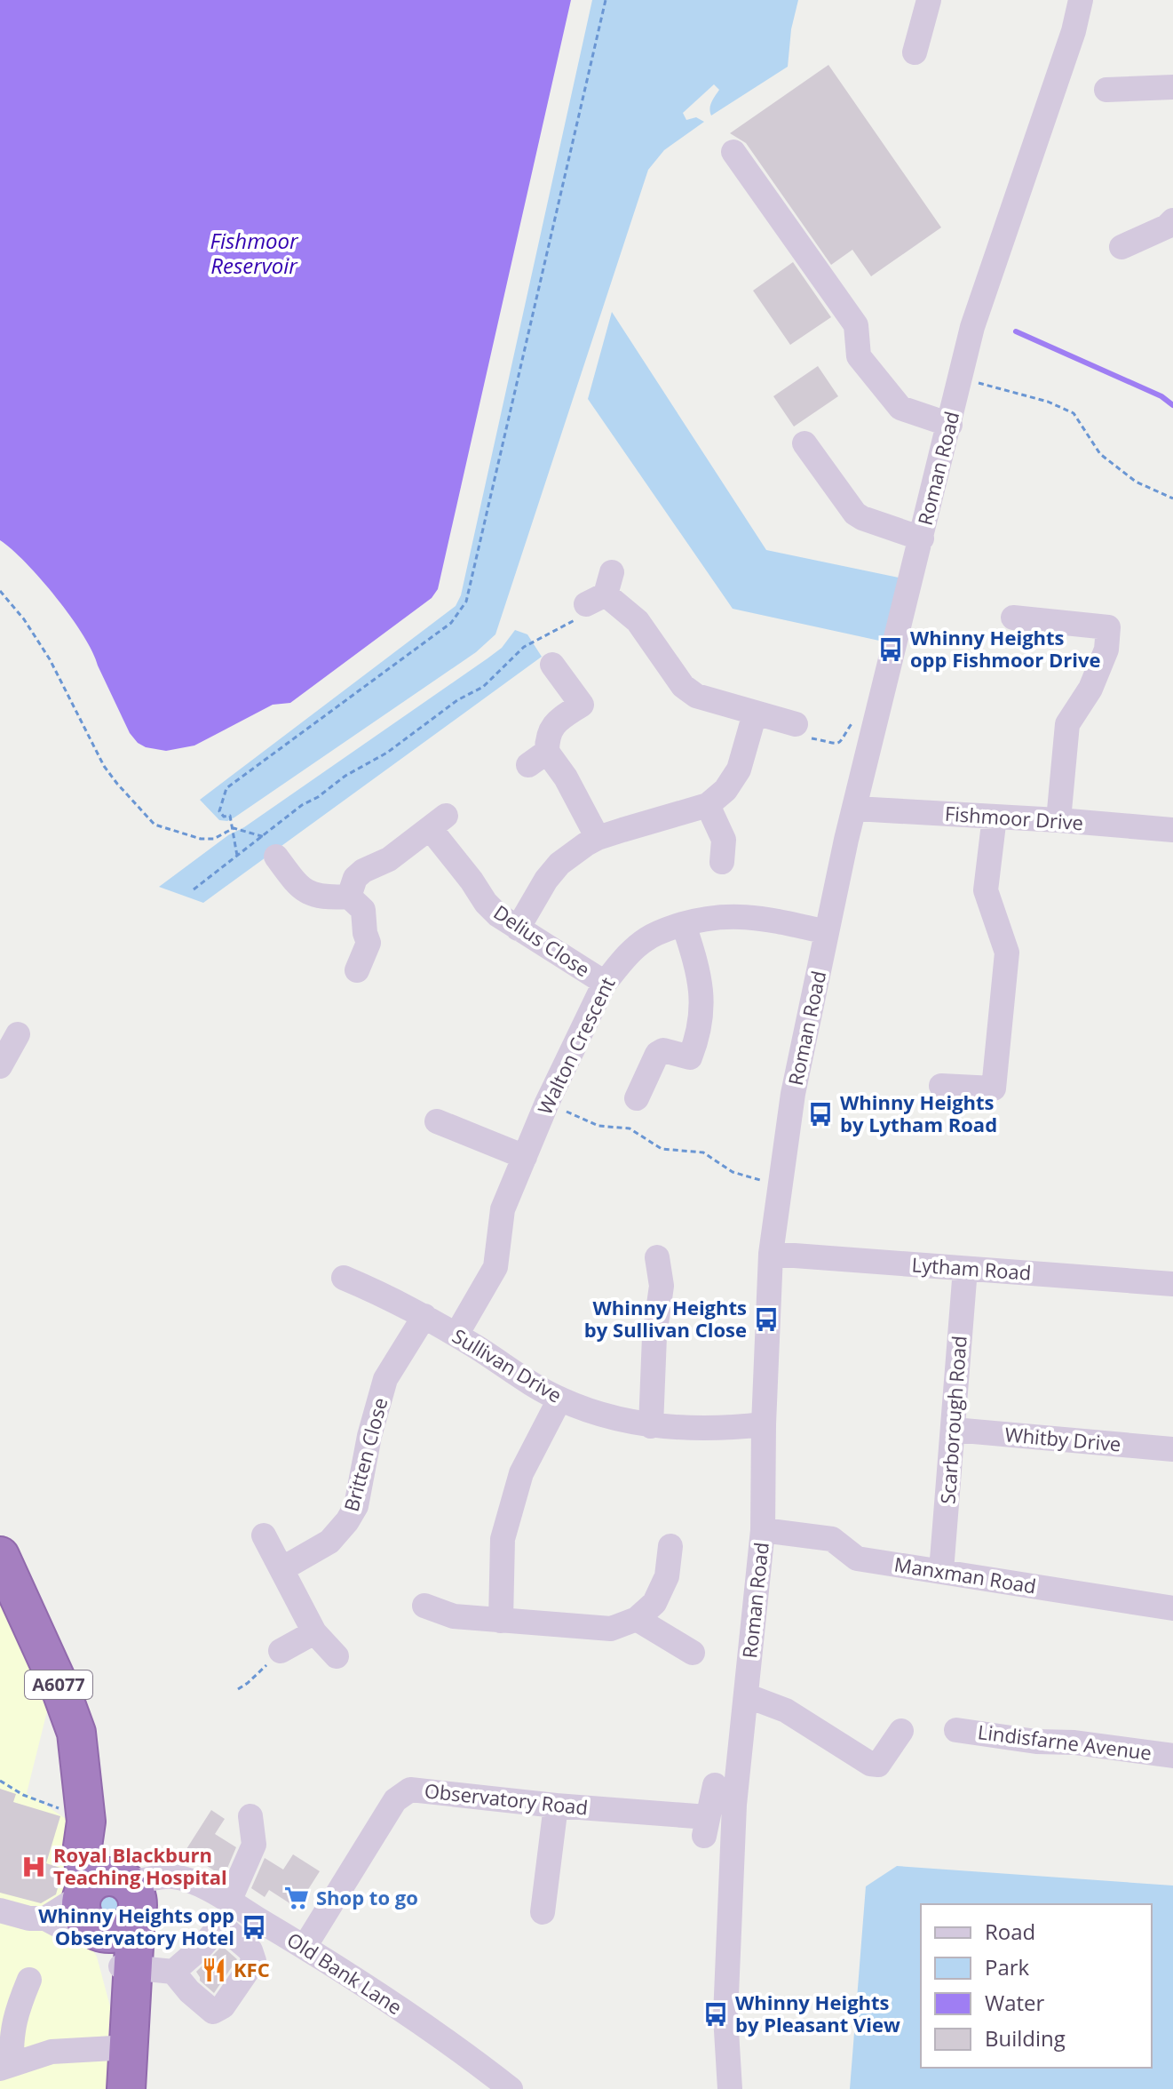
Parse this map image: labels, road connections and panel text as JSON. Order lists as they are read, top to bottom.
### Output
{
  "streets": {
    "highway": ["A6077"],
    "street": [
      "Roman Road",
      "Fishmoor Drive",
      "Delius Close",
      "Walton Crescent",
      "Lytham Road",
      "Sullivan Drive",
      "Scarborough Road",
      "Whitby Drive",
      "Britten Close",
      "Manxman Road",
      "Lindisfarne Avenue",
      "Observatory Road",
      "Old Bank Lane"
    ]
  },
  "crossings": [
    ["Roman Road", "Fishmoor Drive"],
    ["Roman Road", "Walton Crescent"],
    ["Roman Road", "Lytham Road"],
    ["Roman Road", "Sullivan Drive"],
    ["Roman Road", "Manxman Road"],
    ["Delius Close", "Walton Crescent"],
    ["Walton Crescent", "Sullivan Drive"],
    ["Lytham Road", "Scarborough Road"],
    ["Sullivan Drive", "Britten Close"],
    ["Scarborough Road", "Whitby Drive"],
    ["Scarborough Road", "Manxman Road"],
    ["A6077", "Old Bank Lane"],
    ["Observatory Road", "Old Bank Lane"]
  ],
  "water": ["Fishmoor Reservoir"],
  "places": {
    "bus stop": [
      "Whinny Heights opp Fishmoor Drive",
      "Whinny Heights by Lytham Road",
      "Whinny Heights by Sullivan Close",
      "Whinny Heights opp Observatory Hotel",
      "Whinny Heights by Pleasant View"
    ],
    "hospital": ["Royal Blackburn Teaching Hospital"],
    "supermarket": ["Shop to go"],
    "restaurant": ["KFC"]
  },
  "legend": [
    "Road",
    "Park",
    "Water",
    "Building"
  ]
}
